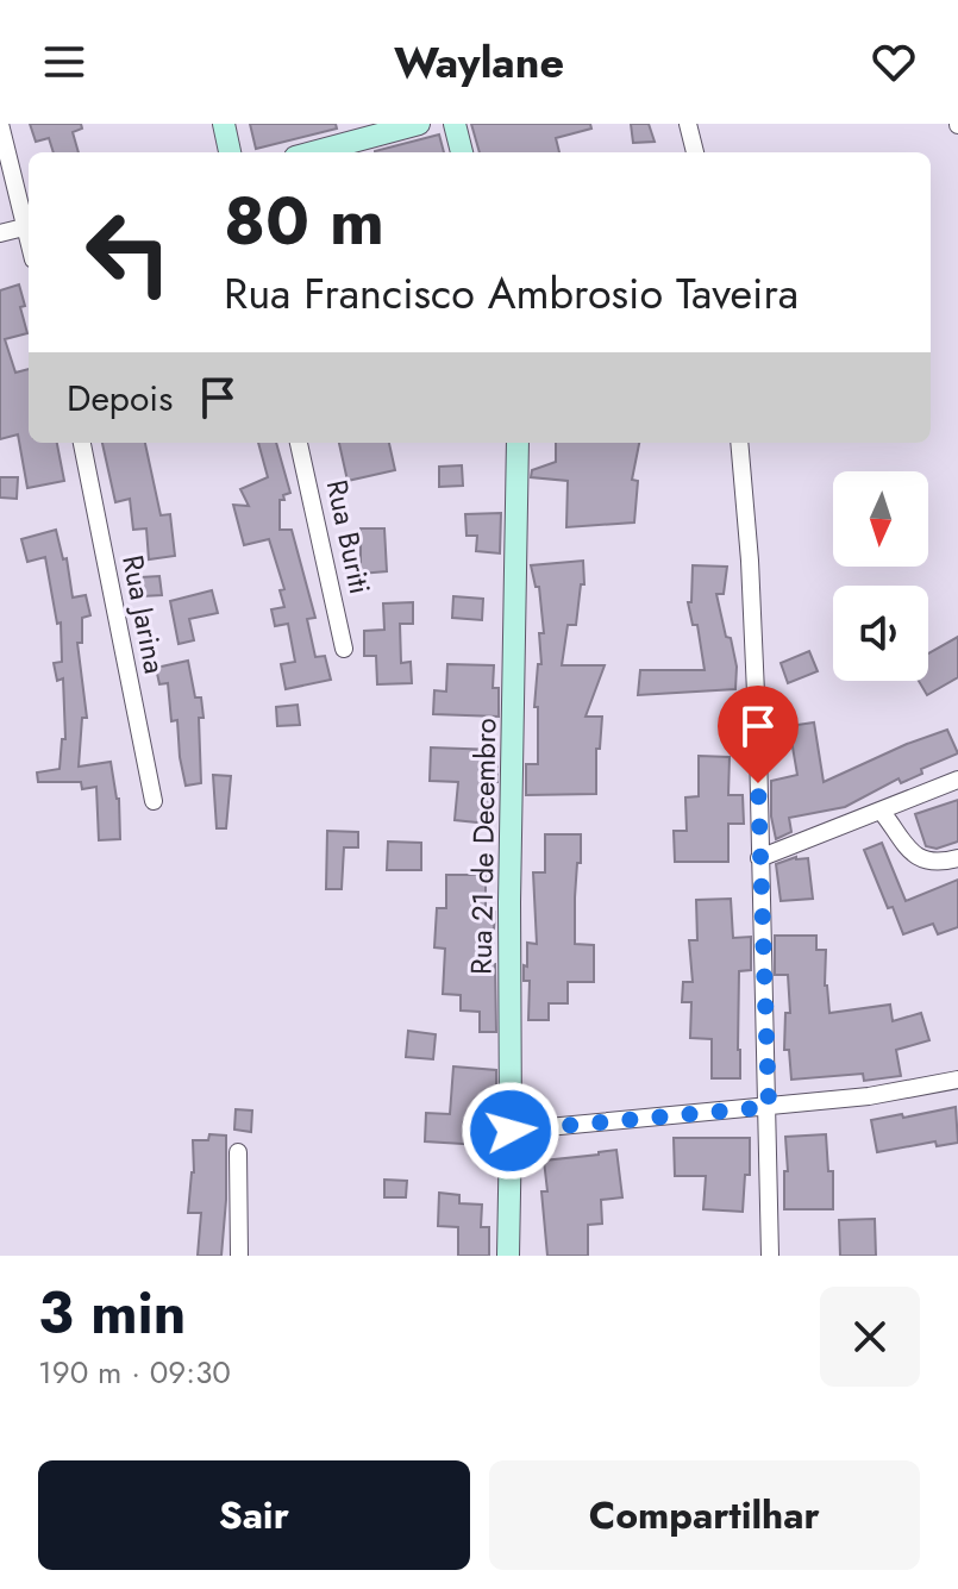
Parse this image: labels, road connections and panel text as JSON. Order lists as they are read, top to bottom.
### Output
{
  "streets": {
    "street": ["Rua Buriti", "Rua Jarina", "Rua 21 de Decembro"]
  },
  "north": "bottom",
  "page": {
    "header": "Waylane",
    "turn": ["80 m", "Rua Francisco Ambrosio Taveira"],
    "then": "Depois",
    "heading": ["3 min", "190 m · 09:30"],
    "buttons": ["Sair", "Compartilhar"]
  }
}
